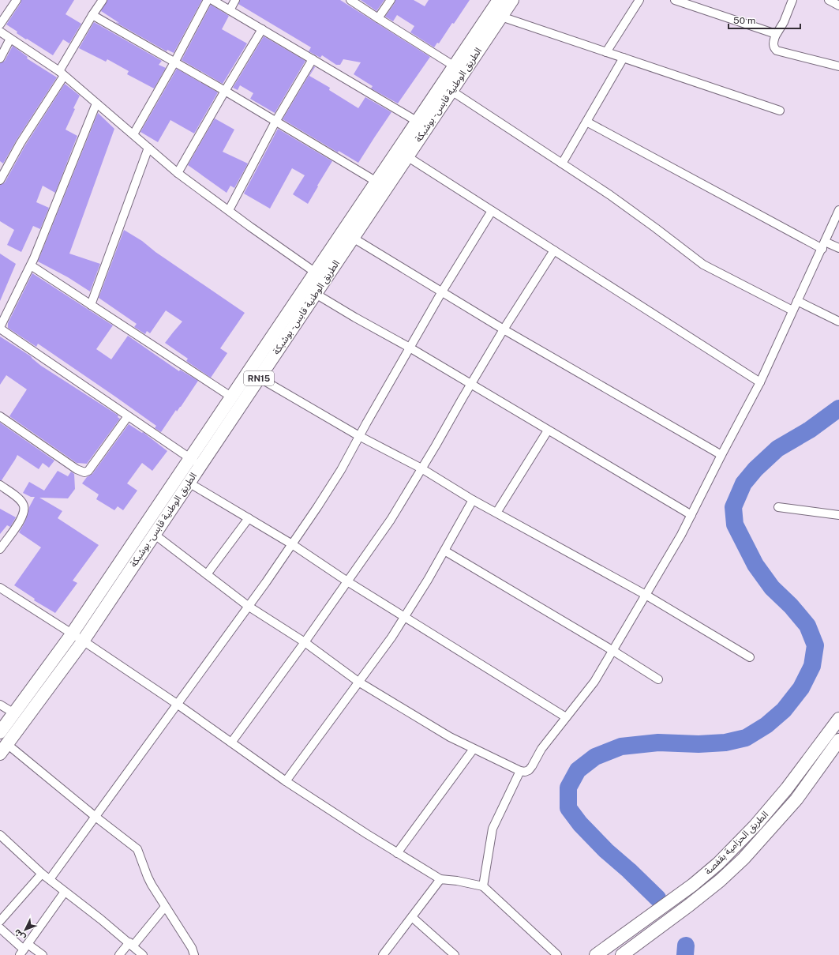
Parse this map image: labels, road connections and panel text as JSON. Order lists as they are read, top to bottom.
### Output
{
  "streets": {
    "main road": ["الطريق الوطنية قابس - بوشبكة", "RN15", "الطريق الحزامية بقفصة"]
  },
  "scale_bar": "50 m",
  "north": "bottom left"
}
